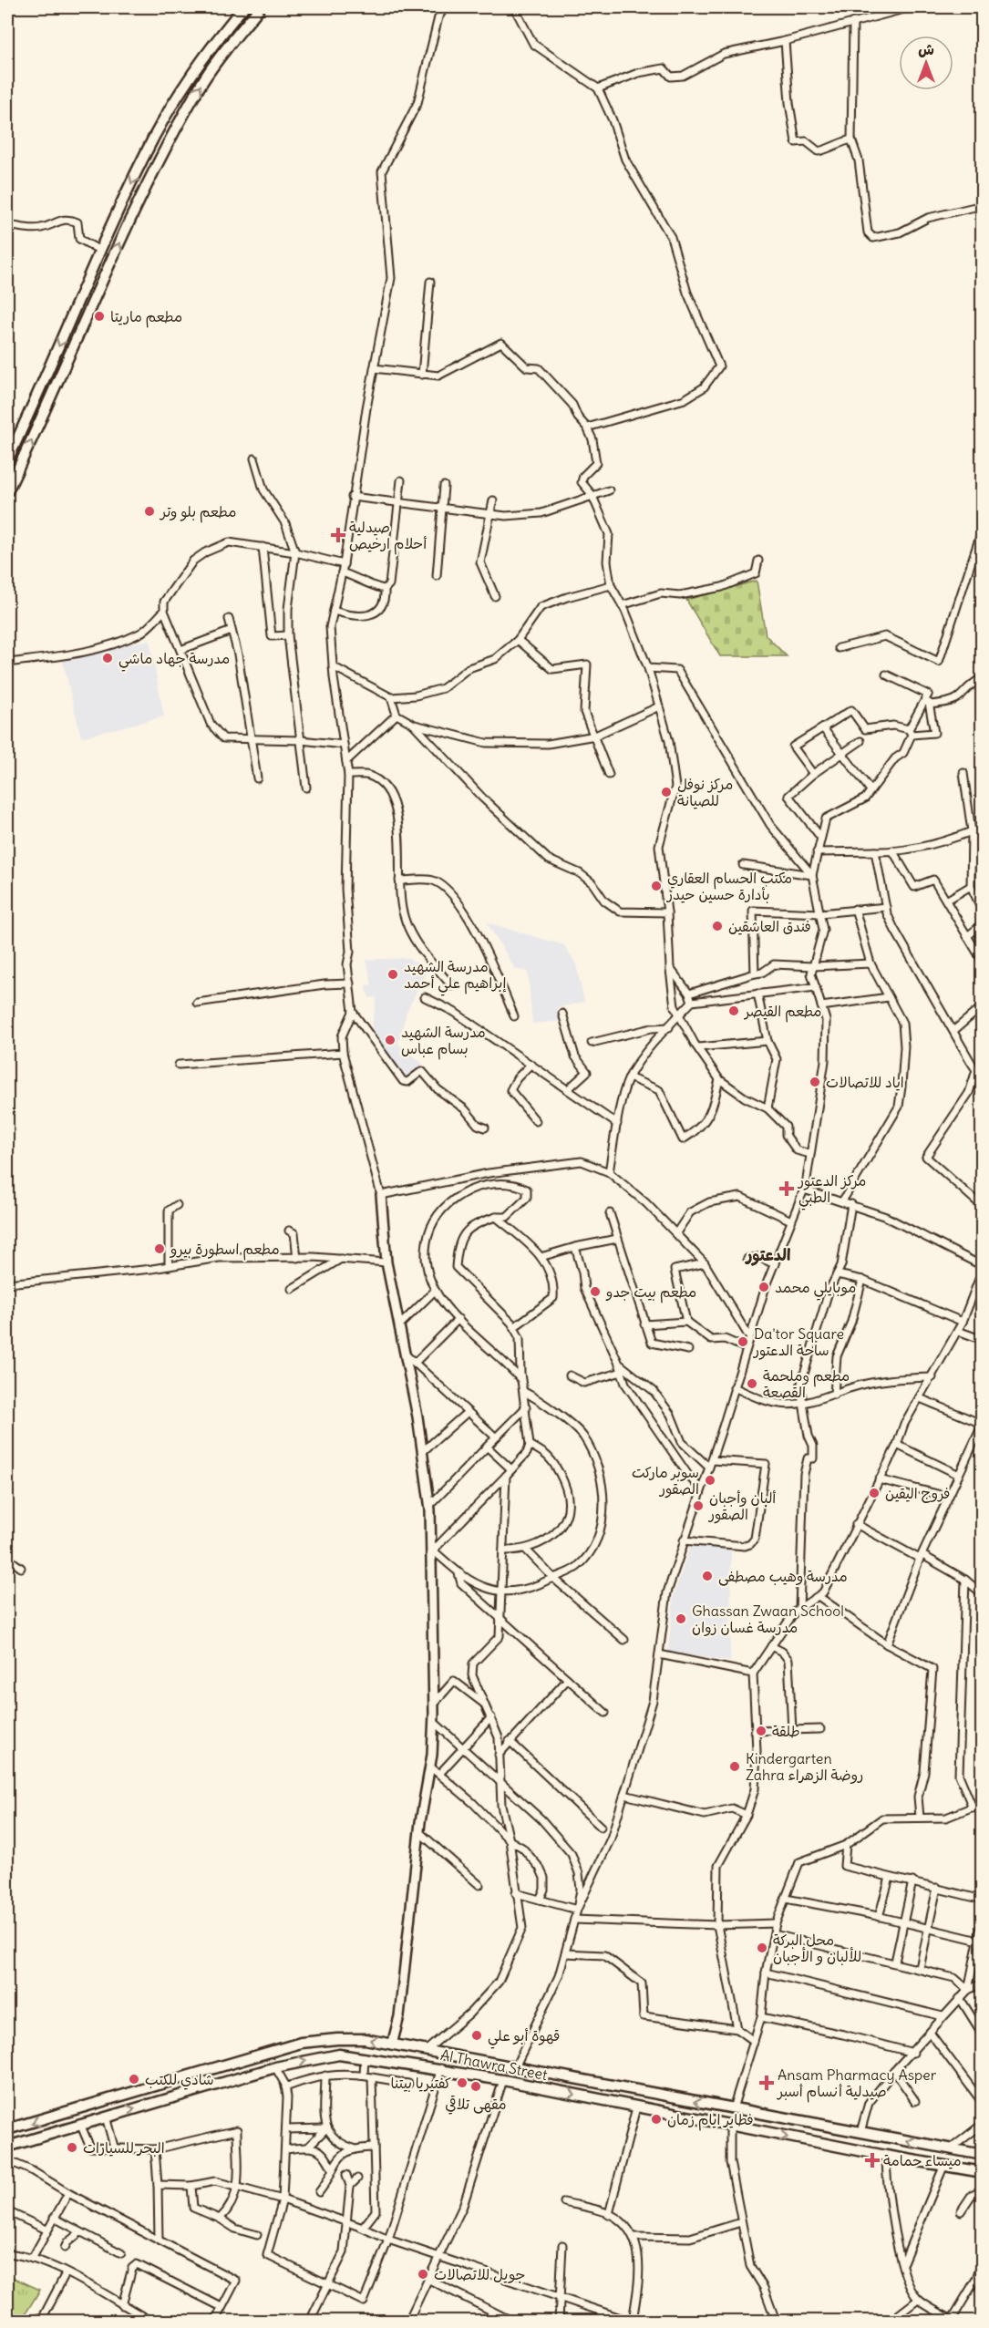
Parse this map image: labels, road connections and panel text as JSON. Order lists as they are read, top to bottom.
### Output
{
  "streets": {
    "main road": ["Al Thawra Street"]
  },
  "districts": ["الدعتور"],
  "places": {
    "other": [
      "مطعم ماريتا",
      "مطعم بلو وتر",
      "مدرسة جهاد ماشي",
      "مركز نوفل للصيانة",
      "مكتب الحسام العقاري بأدارة حسين حيدر",
      "فندق العاشقين",
      "مدرسة الشهيد إبراهيم علي أحمد",
      "مطعم القيصر",
      "مدرسة الشهيد بسام عباس",
      "اياد للاتصالات",
      "مطعم اسطورة بيرو",
      "موبايلي محمد",
      "مطعم بيت جدو",
      "Da'tor Square ساحة الدعتور",
      "مطعم وملحمة القصعة",
      "سوبر ماركت الصقور",
      "فروج اليقين",
      "ألبان وأجبان الصقور",
      "مدرسة وهيب مصطفى",
      "Ghassan Zwaan School مدرسة غسان زوان",
      "طلقة",
      "Kindergarten Zahra روضة الزهراء",
      "محل البركة للألبان و الأجبان",
      "قهوة أبو علي",
      "شادي للكتب",
      "كفتيريا بيتنا",
      "مقهى تلاقي",
      "فطاير ايام زمان",
      "البحر للسيارات",
      "جويل للاتصالات"
    ],
    "health": [
      "صيدلية أحلام ارخيص",
      "مركز الدعتور الطبي",
      "Ansam Pharmacy Asper صيدلية أنسام أسبر",
      "ميساء حمامة"
    ]
  },
  "north": "top"
}
